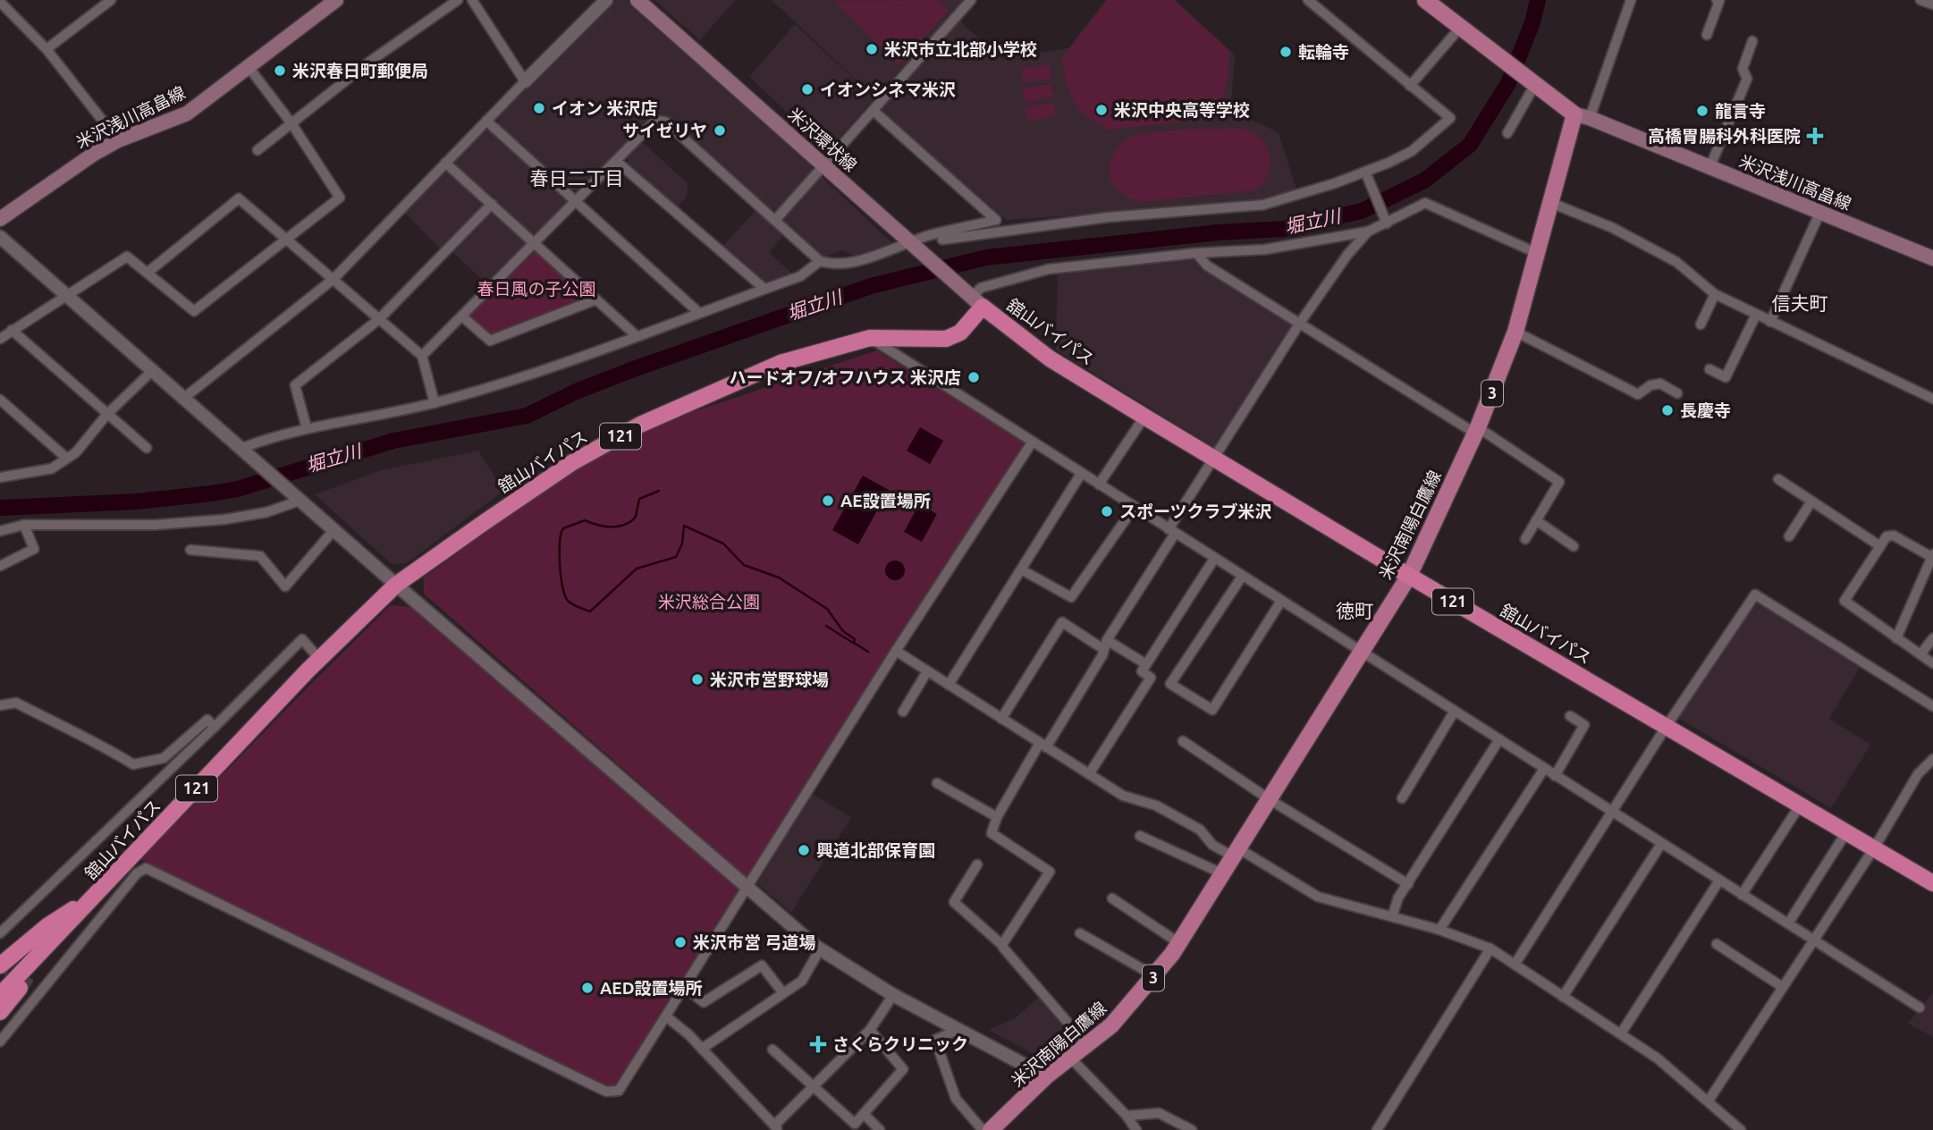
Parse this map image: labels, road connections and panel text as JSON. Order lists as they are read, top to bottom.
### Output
{
  "streets": {
    "highway": ["舘山バイパス", "121"],
    "main road": [
      "米沢浅川高畠線",
      "米沢環状線",
      "3",
      "米沢南陽白鷹線"
    ]
  },
  "crossings": [
    ["米沢浅川高畠線", "米沢南陽白鷹線"],
    ["米沢環状線", "舘山バイパス"],
    ["舘山バイパス", "米沢南陽白鷹線"]
  ],
  "districts": ["春日二丁目", "信夫町", "徳町"],
  "water": ["堀立川"],
  "parks": ["春日風の子公園", "米沢総合公園"],
  "places": {
    "other": [
      "米沢市立北部小学校",
      "転輪寺",
      "米沢春日町郵便局",
      "イオンシネマ米沢",
      "イオン 米沢店",
      "米沢中央高等学校",
      "龍言寺",
      "サイゼリヤ",
      "ハードオフ/オフハウス 米沢店",
      "長慶寺",
      "AE設置場所",
      "スポーツクラブ米沢",
      "米沢市営野球場",
      "興道北部保育園",
      "米沢市営 弓道場",
      "AED設置場所"
    ],
    "health": ["高橋胃腸科外科医院", "さくらクリニック"]
  }
}
